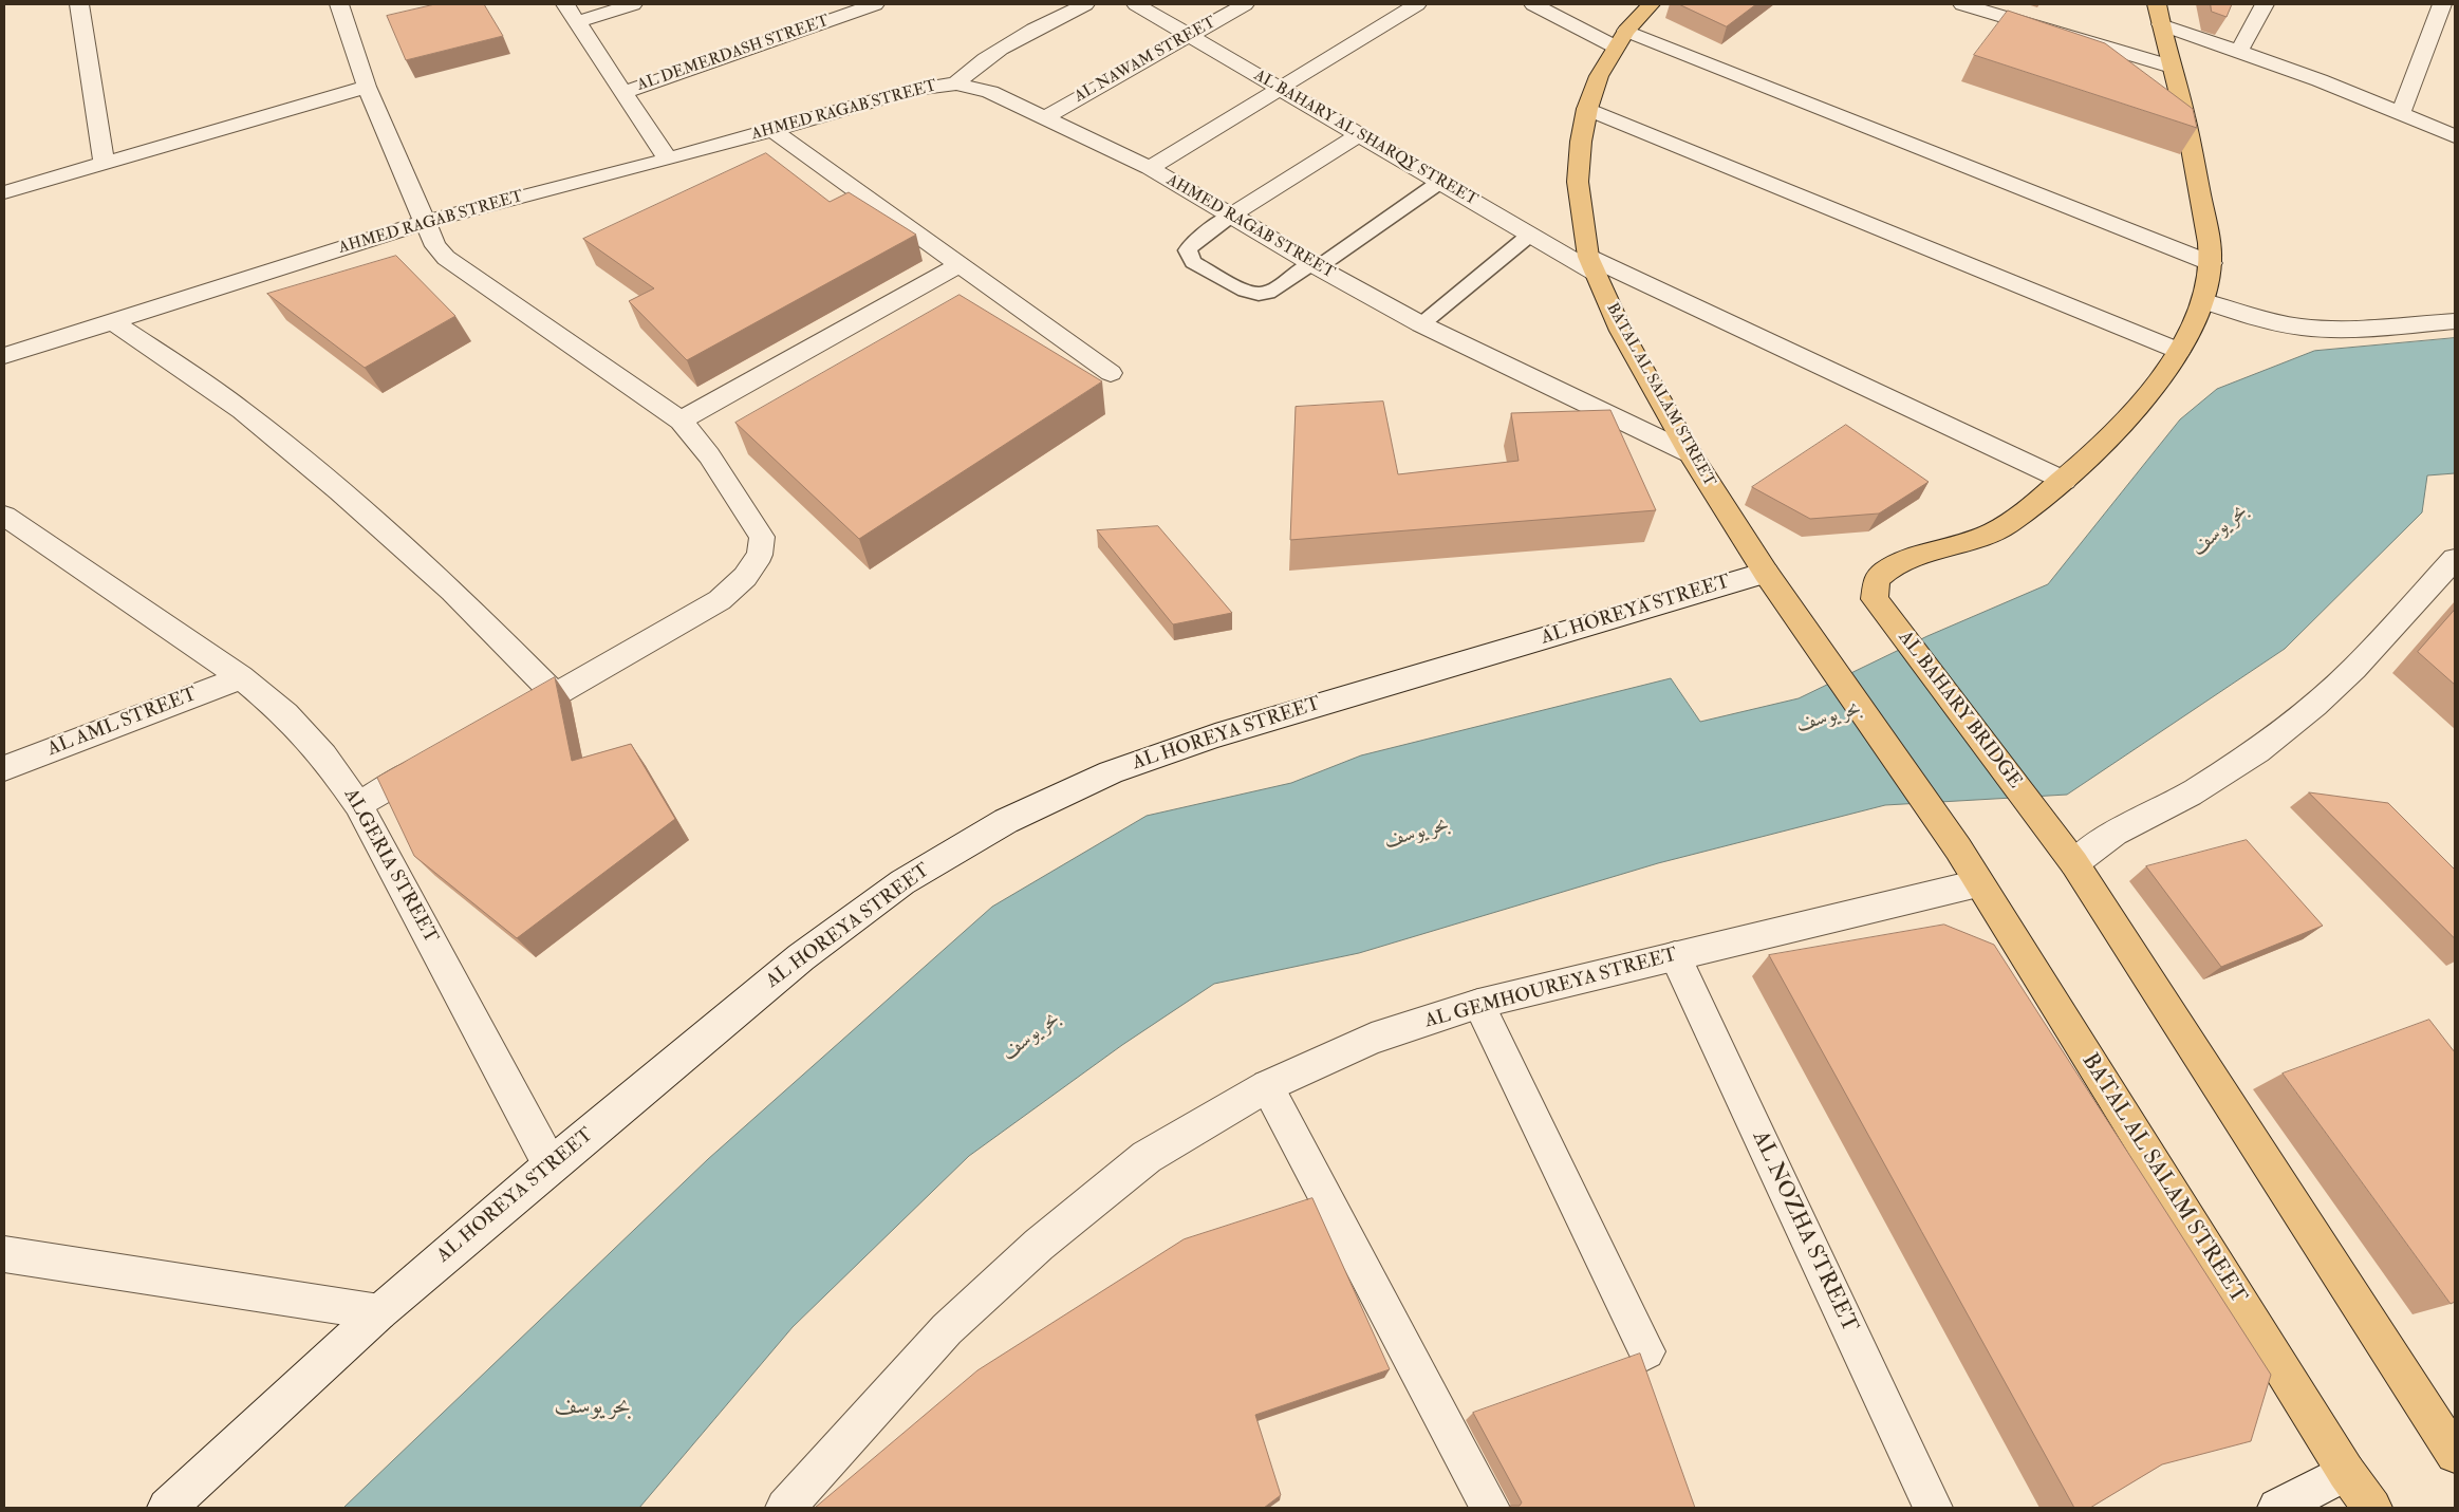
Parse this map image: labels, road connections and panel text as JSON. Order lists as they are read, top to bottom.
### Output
{
  "streets": {
    "main road": ["BATAL AL SALAM STREET", "AL BAHARY BRIDGE"],
    "street": [
      "AL DEMERDASH STREET",
      "AL NAWAM STREET",
      "AHMED RAGAB STREET",
      "AL BAHARY AL SHARQY STREET",
      "AL HOREYA STREET",
      "AL AML STREET",
      "ALGERIA STREET",
      "AL GEMHOUREYA STREET",
      "AL NOZHA STREET"
    ]
  },
  "crossings": [
    ["AL NAWAM STREET", "AHMED RAGAB STREET"],
    ["AL NAWAM STREET", "AL BAHARY AL SHARQY STREET"],
    ["AHMED RAGAB STREET", "BATAL AL SALAM STREET"],
    ["AL BAHARY AL SHARQY STREET", "BATAL AL SALAM STREET"],
    ["AL BAHARY AL SHARQY STREET", "AL BAHARY BRIDGE"],
    ["BATAL AL SALAM STREET", "AL HOREYA STREET"],
    ["BATAL AL SALAM STREET", "AL GEMHOUREYA STREET"],
    ["AL HOREYA STREET", "ALGERIA STREET"],
    ["AL AML STREET", "ALGERIA STREET"],
    ["AL GEMHOUREYA STREET", "AL NOZHA STREET"]
  ],
  "water": ["بحر يوسف"]
}
